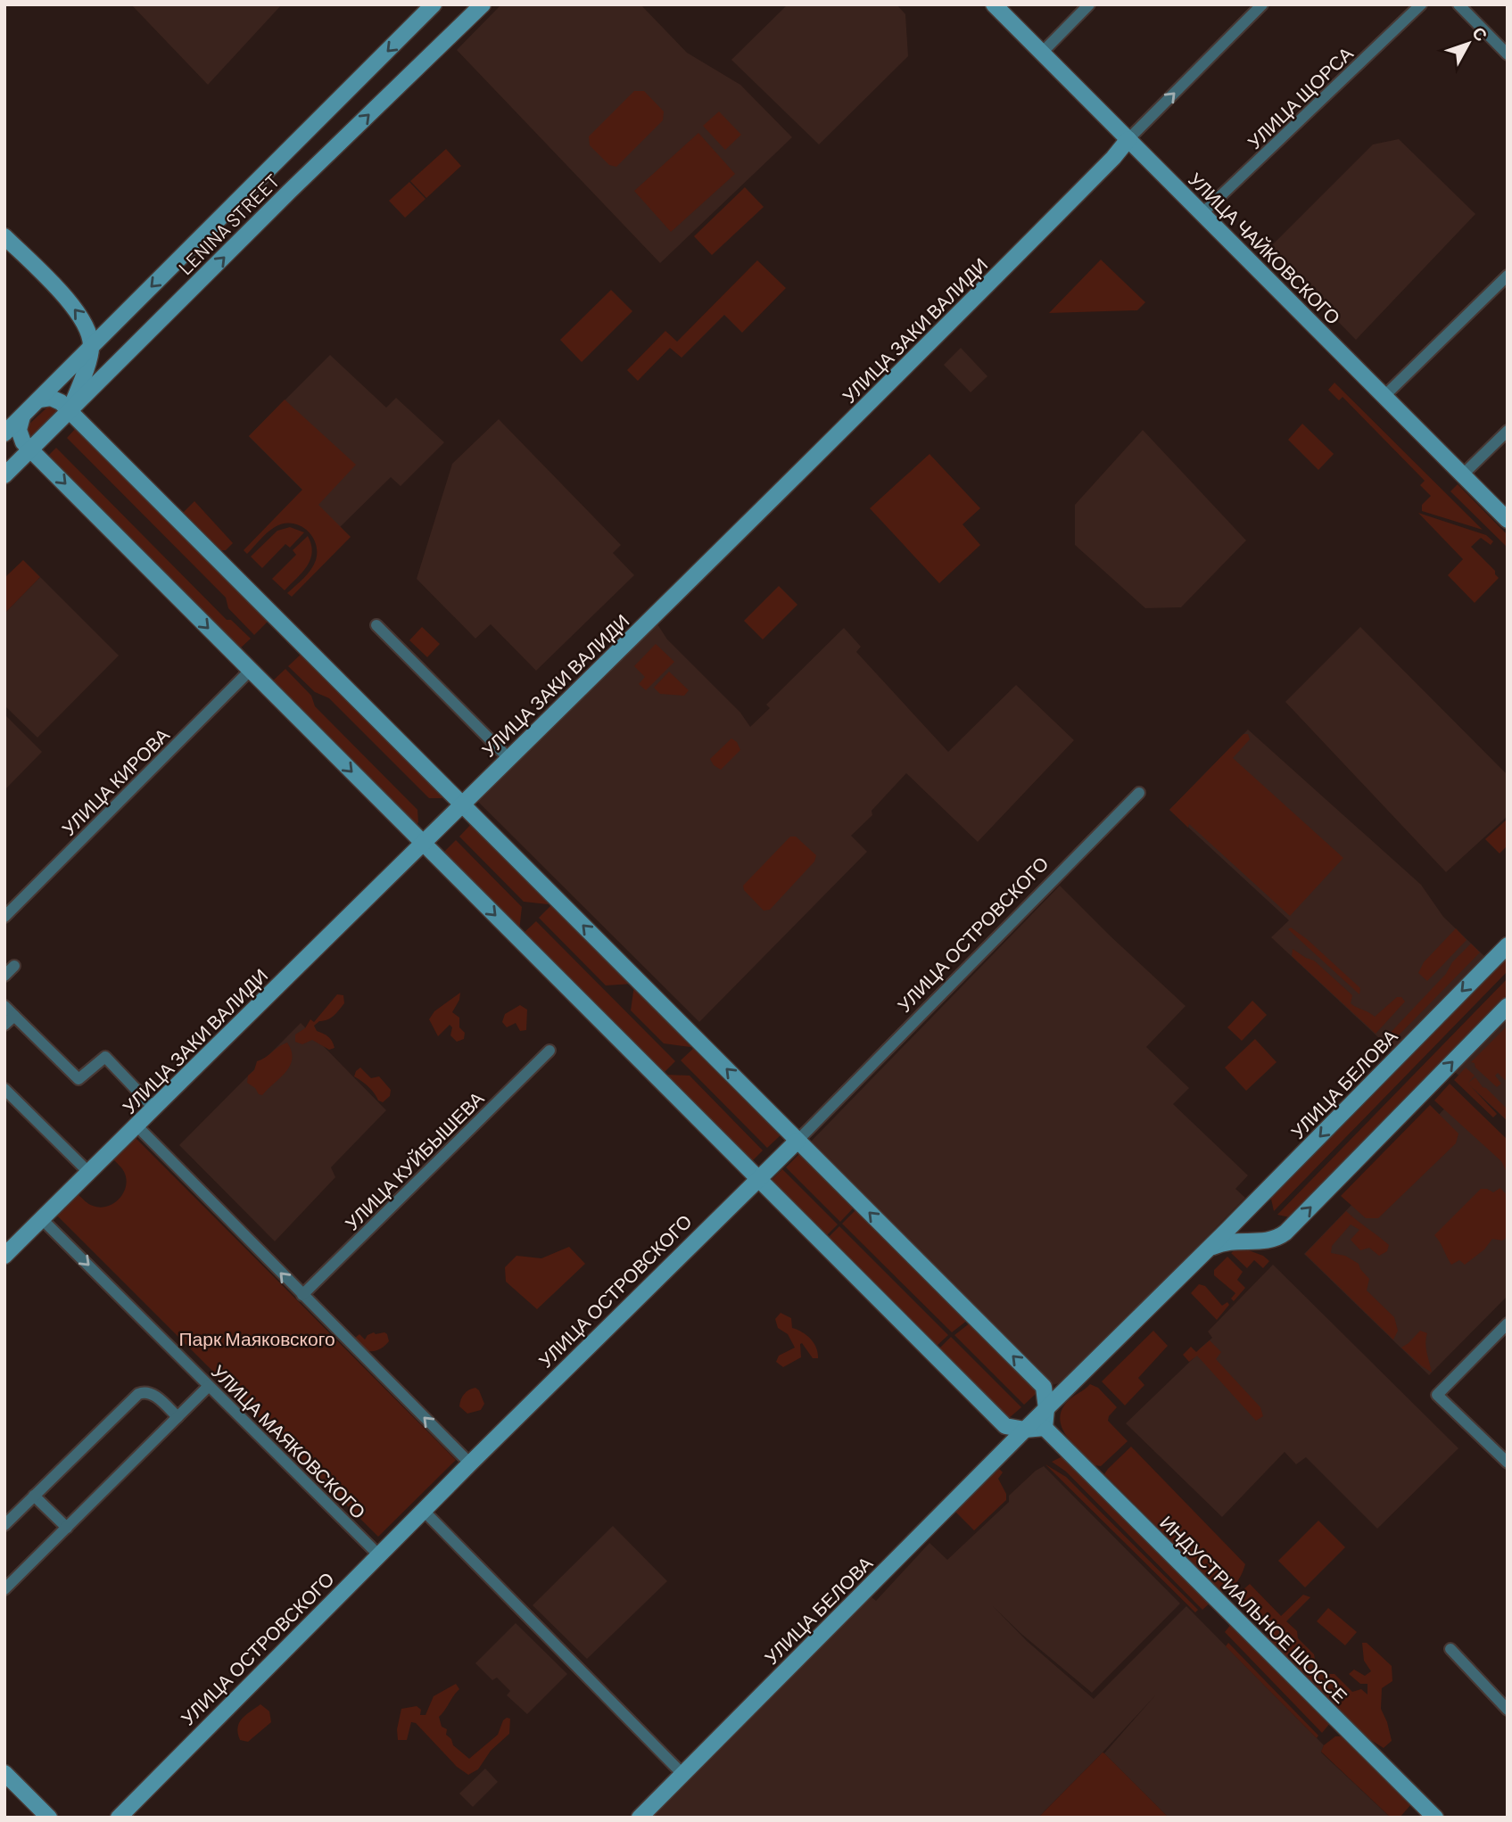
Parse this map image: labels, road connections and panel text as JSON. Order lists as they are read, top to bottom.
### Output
{
  "streets": {
    "main road": [
      "LENINA STREET",
      "УЛИЦА ЧАЙКОВСКОГО",
      "УЛИЦА ЗАКИ ВАЛИДИ",
      "УЛИЦА ОСТРОВСКОГО",
      "УЛИЦА БЕЛОВА",
      "ИНДУСТРИАЛЬНОЕ ШОССЕ"
    ],
    "street": [
      "УЛИЦА ЩОРСА",
      "УЛИЦА КИРОВА",
      "УЛИЦА КУЙБЫШЕВА",
      "УЛИЦА МАЯКОВСКОГО"
    ]
  },
  "crossings": [
    ["УЛИЦА ЩОРСА", "УЛИЦА ЧАЙКОВСКОГО"],
    ["УЛИЦА ЧАЙКОВСКОГО", "УЛИЦА ЗАКИ ВАЛИДИ"],
    ["УЛИЦА ЗАКИ ВАЛИДИ", "УЛИЦА МАЯКОВСКОГО"],
    ["УЛИЦА ОСТРОВСКОГО", "УЛИЦА МАЯКОВСКОГО"]
  ],
  "one_way": ["УЛИЦА МАЯКОВСКОГО"],
  "parks": ["Парк Маяковского"],
  "north": "top right"
}
